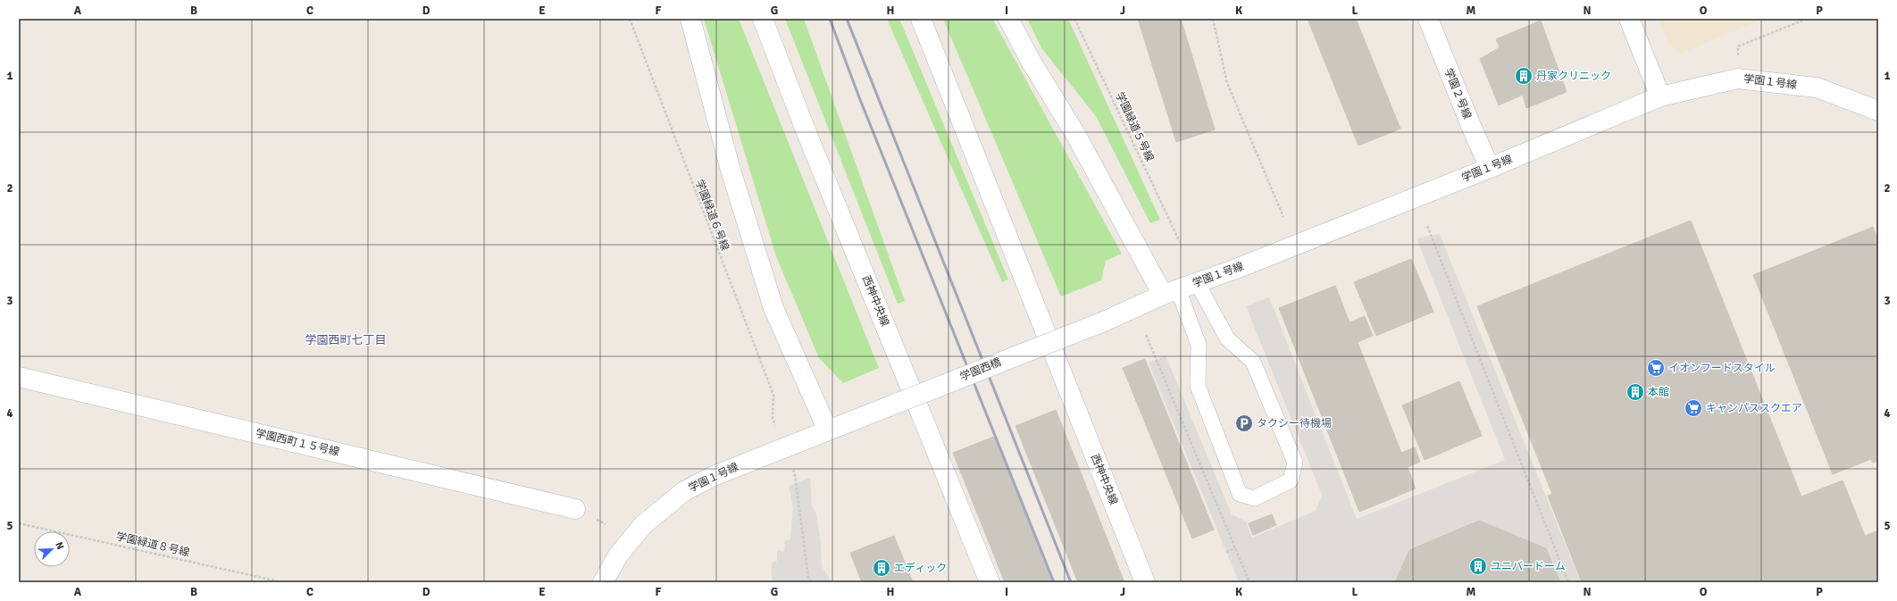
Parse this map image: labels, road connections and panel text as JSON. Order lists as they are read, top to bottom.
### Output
{
  "streets": {
    "street": [
      "学園１号線",
      "学園２号線",
      "西神中央線",
      "学園西橋",
      "学園西町１５号線"
    ],
    "path": ["学園緑道５号線", "学園緑道６号線", "学園緑道８号線"]
  },
  "crossings": [
    ["学園１号線", "学園２号線"],
    ["学園１号線", "学園西橋"]
  ],
  "districts": ["学園西町七丁目"],
  "places": {
    "building": [
      "丹家クリニック",
      "本館",
      "ユニバードーム",
      "エディック"
    ],
    "supermarket": ["イオンフードスタイル", "キャンパススクエア"],
    "parking": ["タクシー待機場"]
  },
  "north": "top right",
  "grid": {
    "columns": [
      "A",
      "B",
      "C",
      "D",
      "E",
      "F",
      "G",
      "H",
      "I",
      "J",
      "K",
      "L",
      "M",
      "N",
      "O",
      "P"
    ],
    "rows": [
      "1",
      "2",
      "3",
      "4",
      "5"
    ]
  }
}
